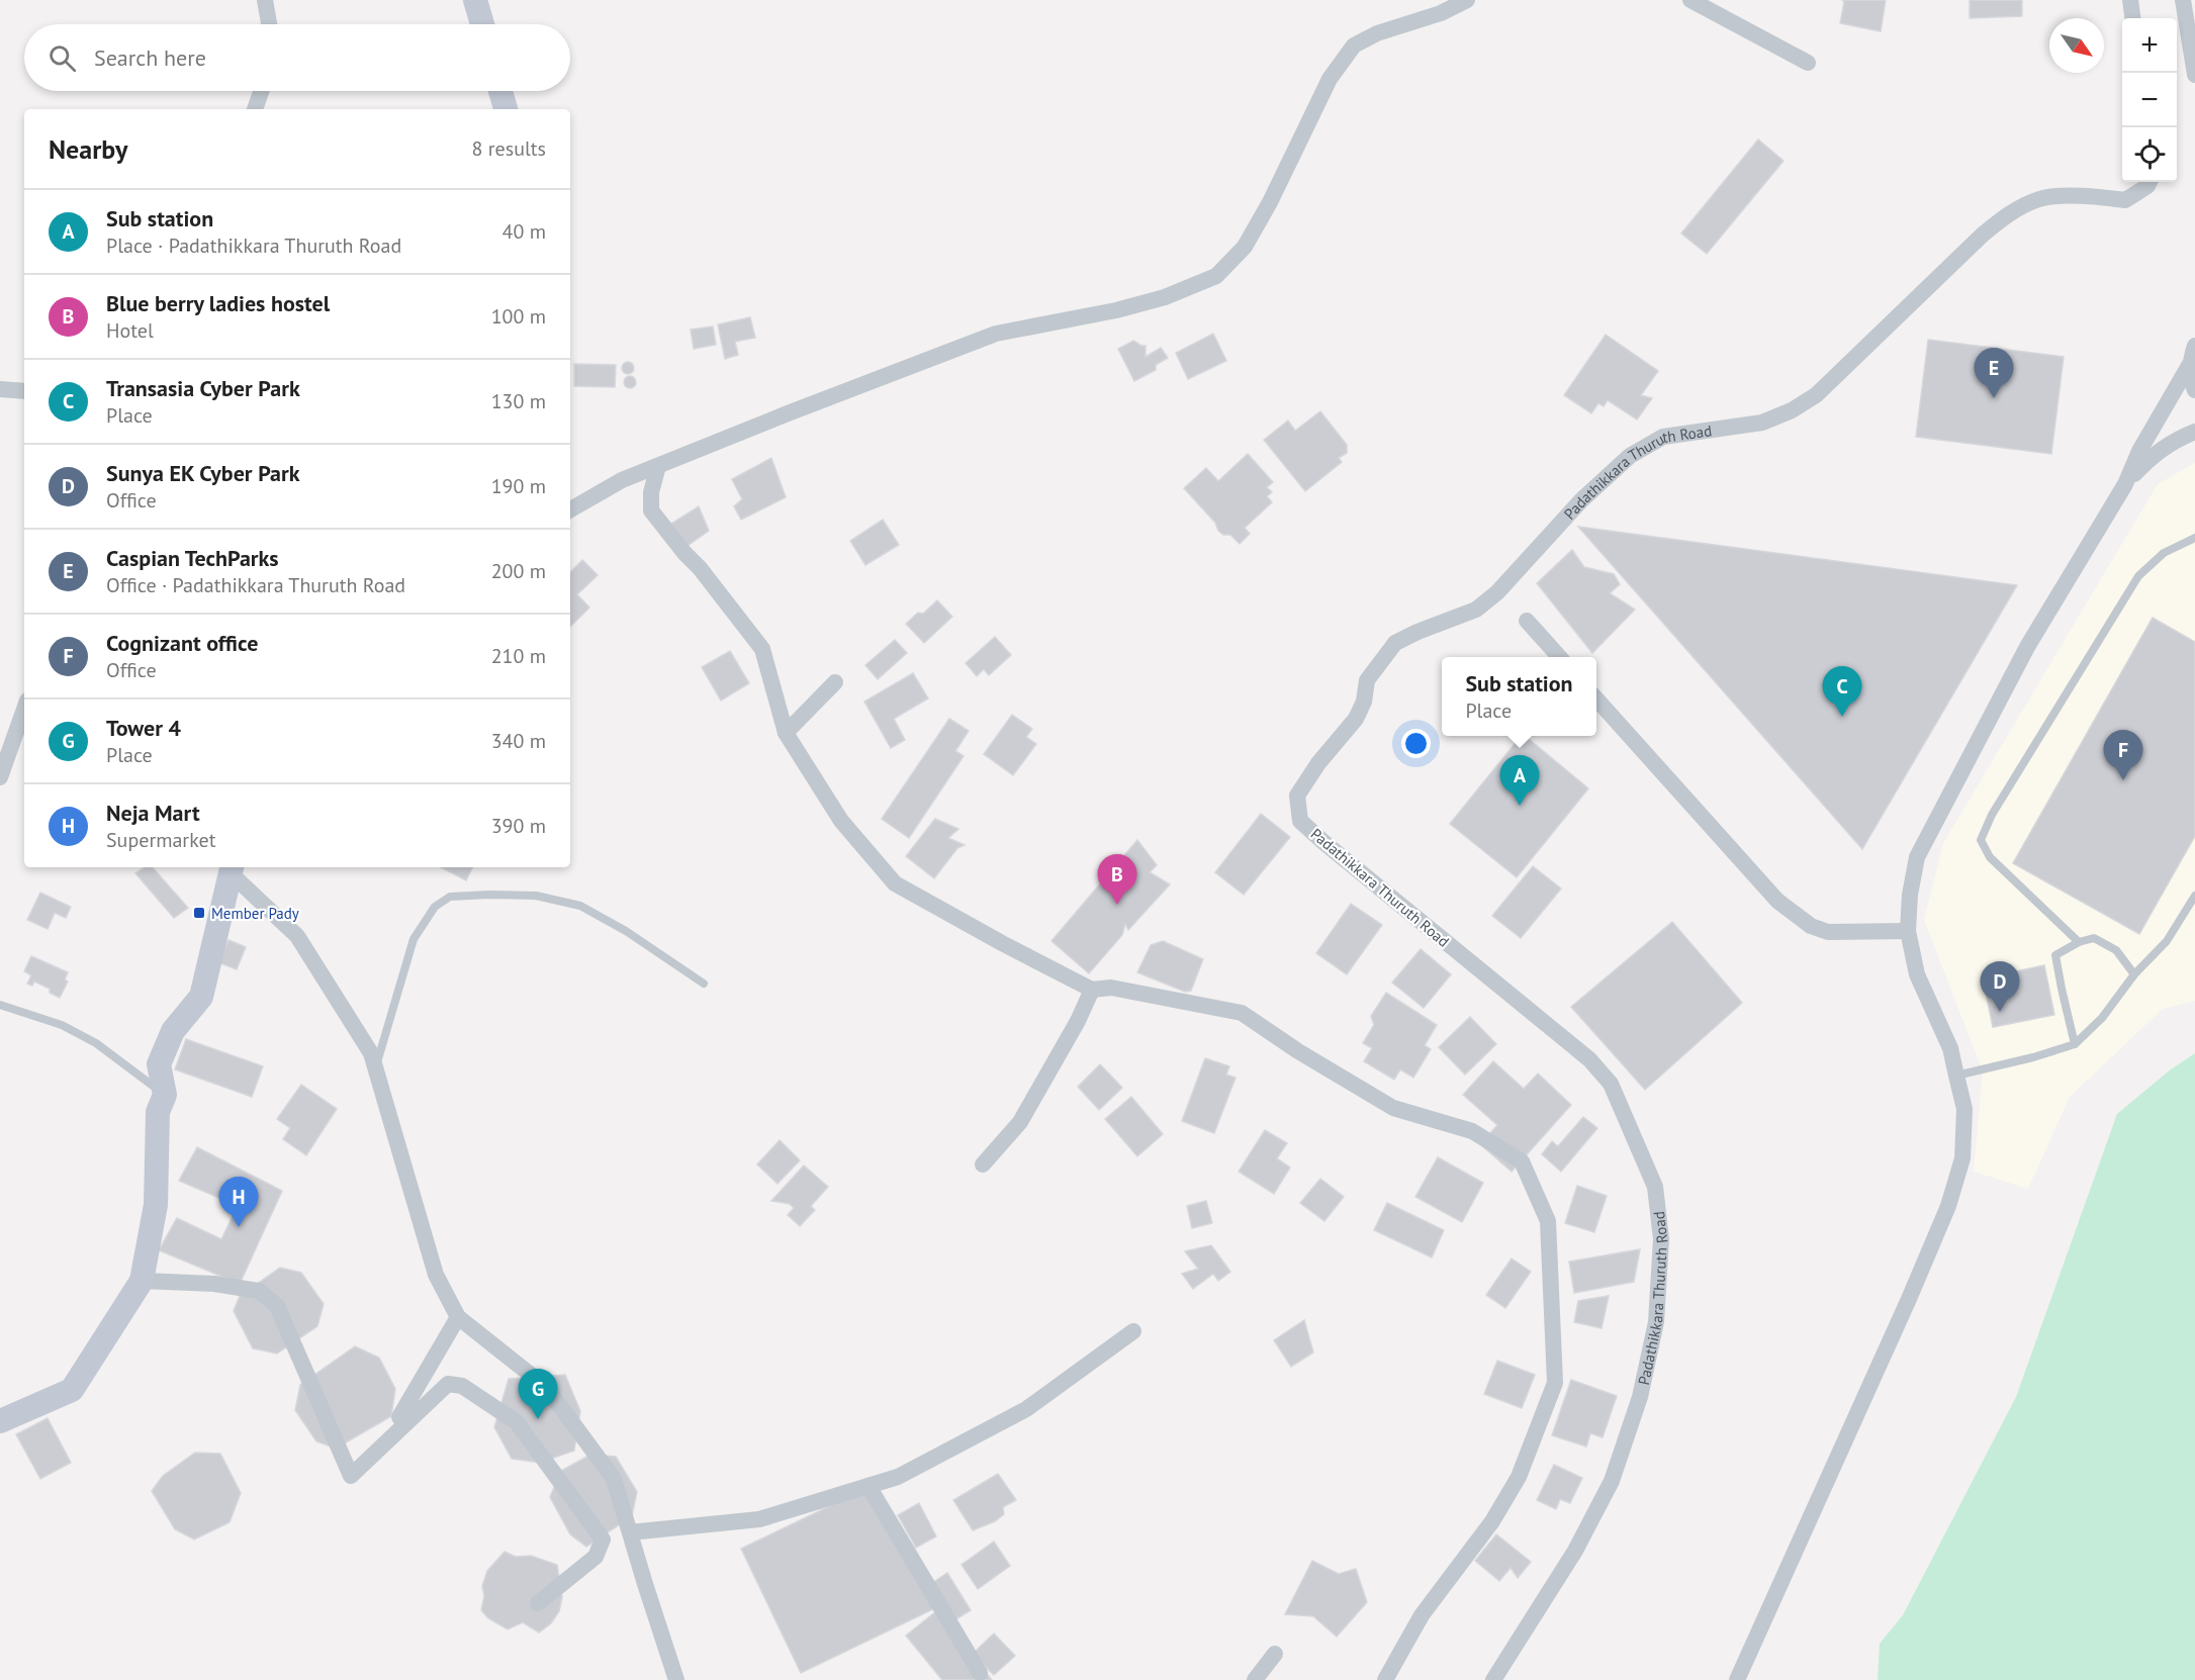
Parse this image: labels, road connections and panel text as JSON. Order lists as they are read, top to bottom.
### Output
{
  "streets": {
    "street": ["Padathikkara Thuruth Road"]
  },
  "places": {
    "transit": ["Member Pady"]
  },
  "north": "bottom right",
  "page": {
    "map_buttons": ["+", "−"],
    "search": "Search here",
    "heading": ["Nearby", "8 results"],
    "list": [
      {
        "mark": "A",
        "name": "Sub station",
        "note": "Place · Padathikkara Thuruth Road",
        "value": "40 m"
      },
      {
        "mark": "B",
        "name": "Blue berry ladies hostel",
        "note": "Hotel",
        "value": "100 m"
      },
      {
        "mark": "C",
        "name": "Transasia Cyber Park",
        "note": "Place",
        "value": "130 m"
      },
      {
        "mark": "D",
        "name": "Sunya EK Cyber Park",
        "note": "Office",
        "value": "190 m"
      },
      {
        "mark": "E",
        "name": "Caspian TechParks",
        "note": "Office · Padathikkara Thuruth Road",
        "value": "200 m"
      },
      {
        "mark": "F",
        "name": "Cognizant office",
        "note": "Office",
        "value": "210 m"
      },
      {
        "mark": "G",
        "name": "Tower 4",
        "note": "Place",
        "value": "340 m"
      },
      {
        "mark": "H",
        "name": "Neja Mart",
        "note": "Supermarket",
        "value": "390 m"
      }
    ],
    "pins": [
      "E",
      "C",
      "F",
      "A",
      "B",
      "D",
      "H",
      "G"
    ],
    "popup": ["Sub station", "Place"]
  }
}
